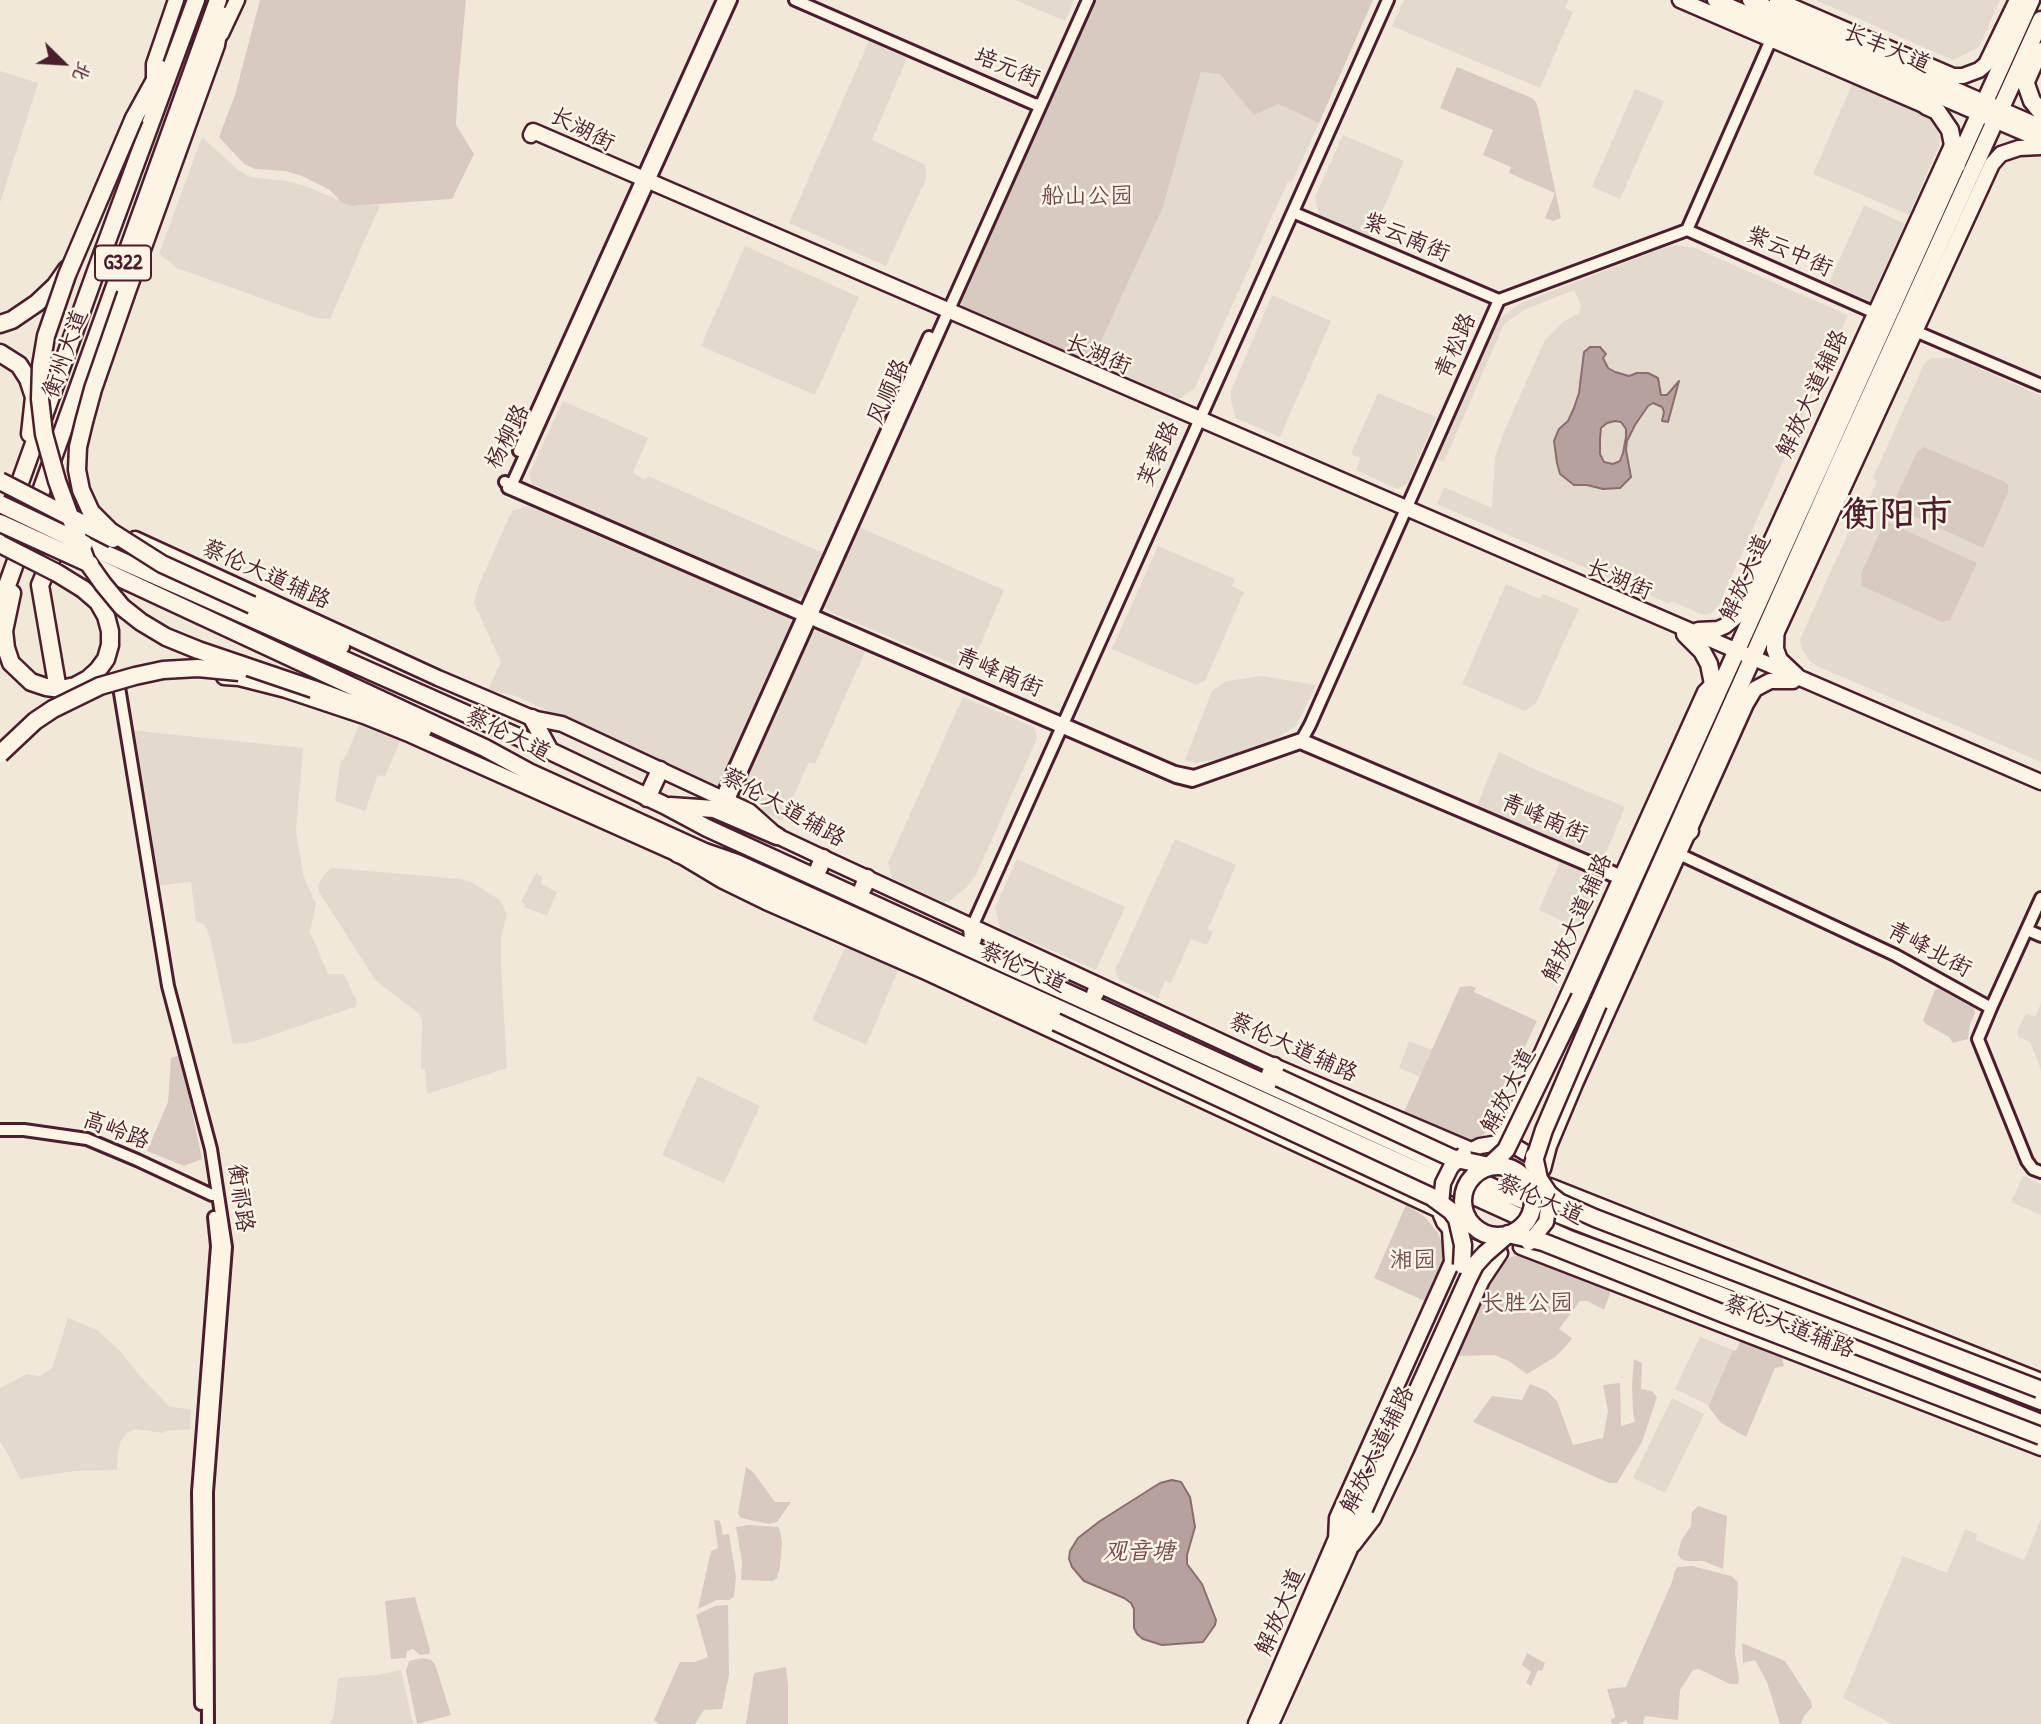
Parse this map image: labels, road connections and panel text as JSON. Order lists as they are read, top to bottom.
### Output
{
  "streets": {
    "highway": [
      "G322",
      "衡州大道",
      "解放大道",
      "蔡伦大道"
    ],
    "main road": [
      "长丰大道",
      "长湖街",
      "解放大道辅路",
      "蔡伦大道辅路"
    ],
    "street": [
      "培元街",
      "紫云南街",
      "紫云中街",
      "青松路",
      "风顺路",
      "杨柳路",
      "芙蓉路",
      "青峰南街",
      "青峰北街",
      "高岭路",
      "衡祁路"
    ]
  },
  "crossings": [
    ["长丰大道", "解放大道"],
    ["培元街", "风顺路"],
    ["长湖街", "青松路"],
    ["长湖街", "风顺路"],
    ["长湖街", "解放大道辅路"],
    ["长湖街", "杨柳路"],
    ["长湖街", "芙蓉路"],
    ["长湖街", "解放大道"],
    ["紫云南街", "青松路"],
    ["紫云中街", "青松路"],
    ["紫云中街", "解放大道辅路"],
    ["紫云中街", "解放大道"],
    ["青松路", "青峰南街"],
    ["衡州大道", "蔡伦大道"],
    ["风顺路", "蔡伦大道辅路"],
    ["风顺路", "青峰南街"],
    ["解放大道辅路", "解放大道"],
    ["解放大道辅路", "青峰南街"],
    ["杨柳路", "青峰南街"],
    ["芙蓉路", "青峰南街"],
    ["解放大道", "青峰南街"],
    ["解放大道", "青峰北街"],
    ["高岭路", "衡祁路"]
  ],
  "districts": ["衡阳市"],
  "water": ["观音塘"],
  "parks": ["船山公园", "湘园", "长胜公园"],
  "north": "bottom right"
}
